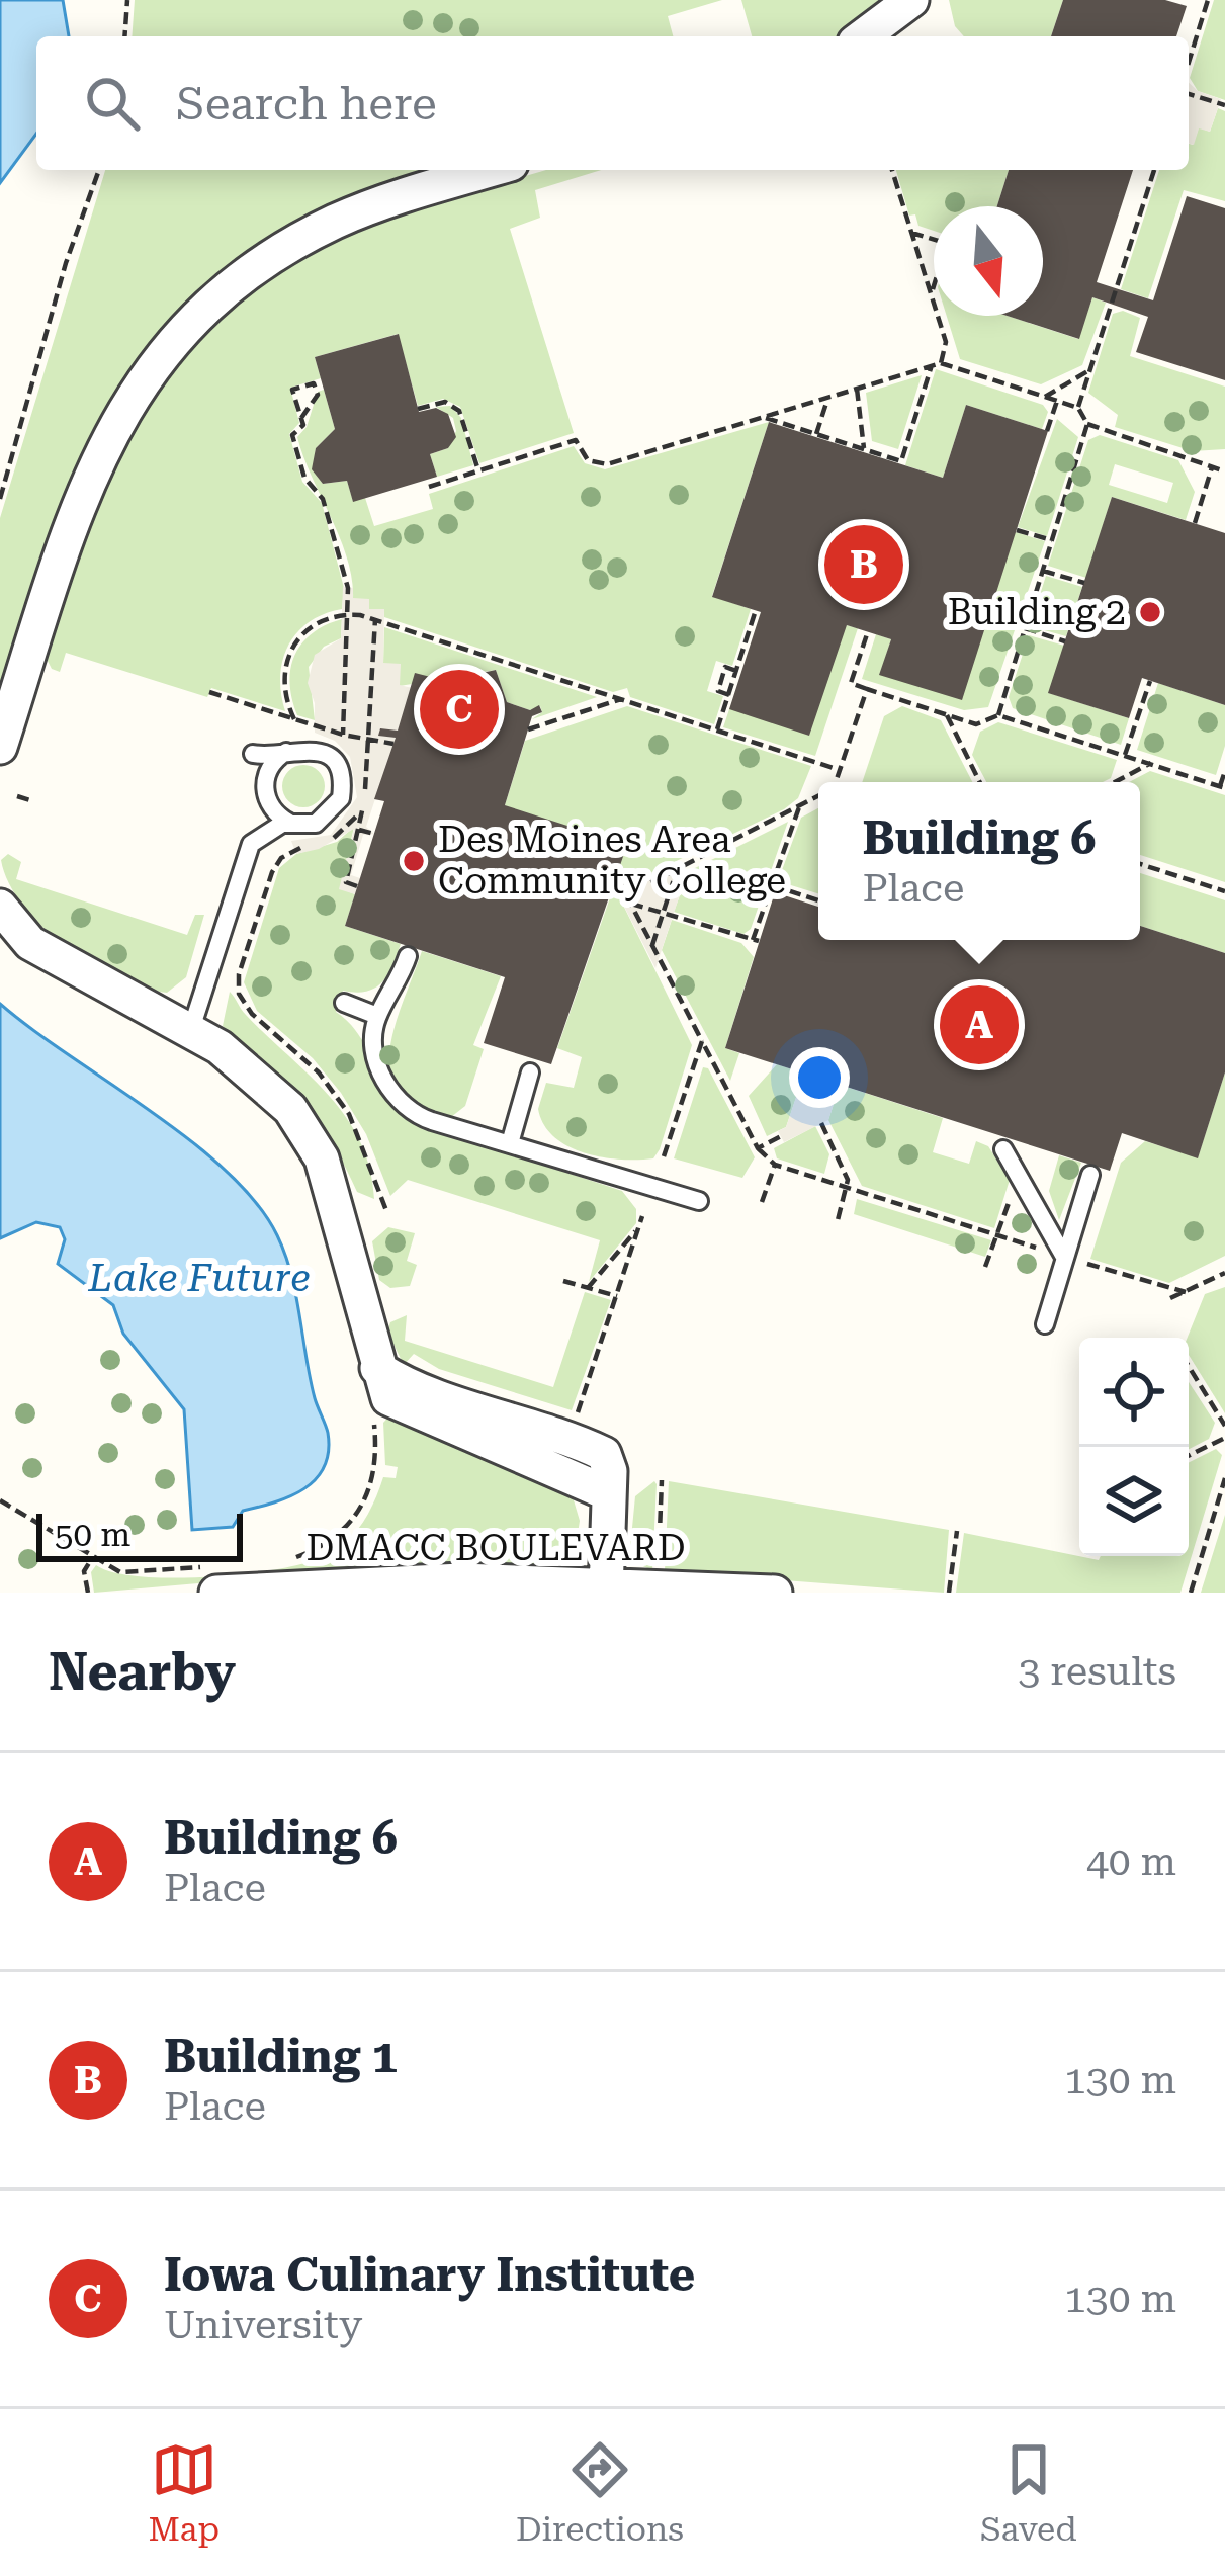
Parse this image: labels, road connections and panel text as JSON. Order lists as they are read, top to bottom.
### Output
{
  "streets": {
    "street": ["DMACC BOULEVARD"]
  },
  "water": ["Lake Future"],
  "places": ["Building 2", "Des Moines Area Community College"],
  "scale_bar": "50 m",
  "north": "bottom",
  "page": {
    "search": "Search here",
    "pins": ["B", "C", "A"],
    "popup": ["Building 6", "Place"],
    "scale": "50 m",
    "heading": ["Nearby", "3 results"],
    "list": [
      {
        "mark": "A",
        "name": "Building 6",
        "note": "Place",
        "value": "40 m"
      },
      {
        "mark": "B",
        "name": "Building 1",
        "note": "Place",
        "value": "130 m"
      },
      {
        "mark": "C",
        "name": "Iowa Culinary Institute",
        "note": "University",
        "value": "130 m"
      }
    ],
    "nav": ["Map", "Directions", "Saved"]
  }
}
